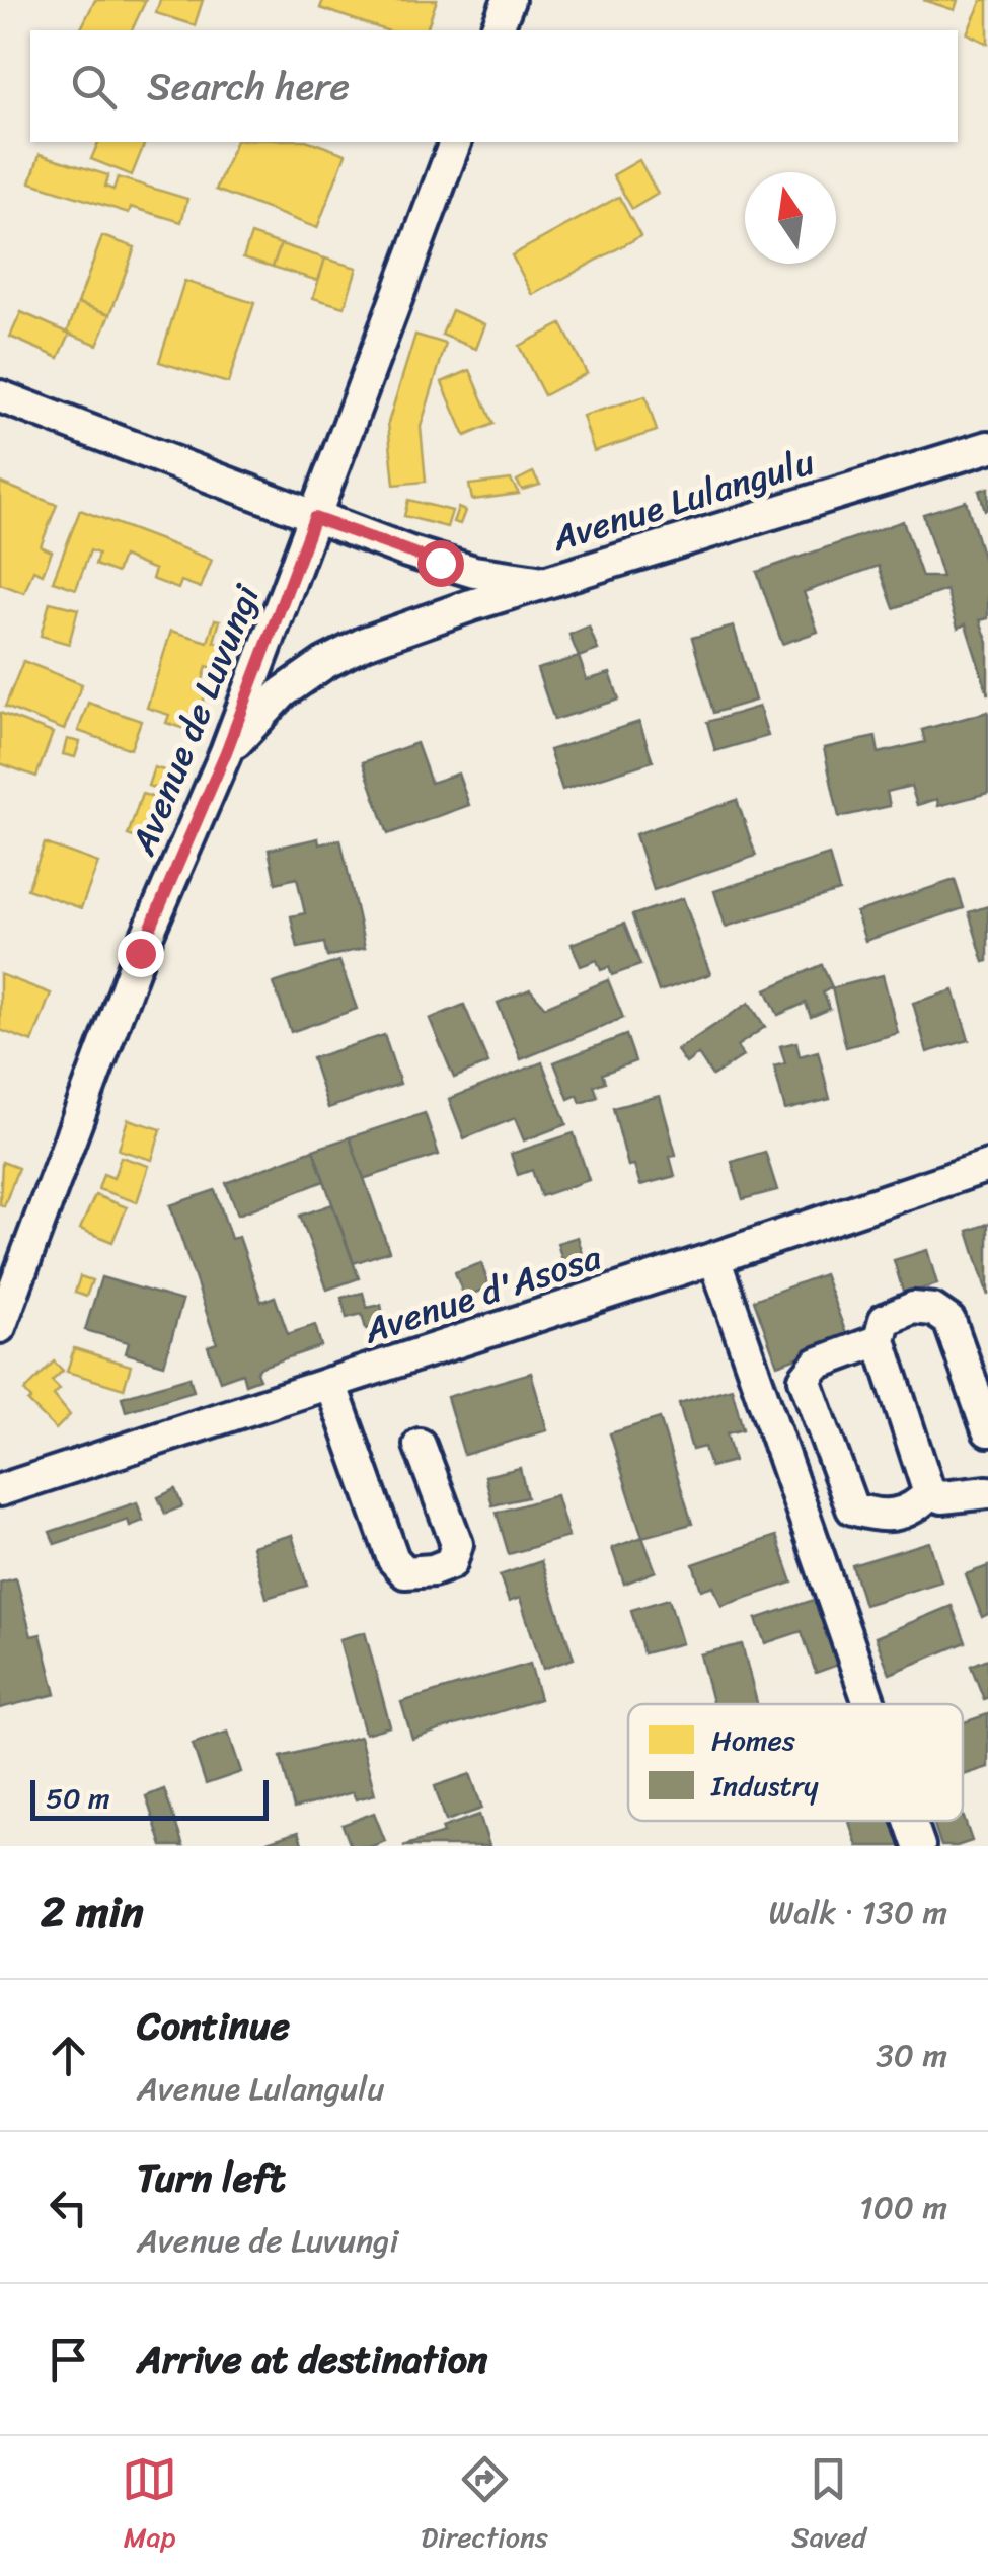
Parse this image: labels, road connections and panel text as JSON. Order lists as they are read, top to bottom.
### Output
{
  "streets": {
    "street": ["Avenue Lulangulu", "Avenue de Luvungi", "Avenue d'Asosa"]
  },
  "crossings": [
    ["Avenue Lulangulu", "Avenue de Luvungi"]
  ],
  "legend": ["Homes", "Industry"],
  "scale_bar": "50 m",
  "north": "top",
  "page": {
    "search": "Search here",
    "scale": "50 m",
    "heading": ["2 min", "Walk · 130 m"],
    "list": [
      ["Continue", "Avenue Lulangulu", "30 m"],
      ["Turn left", "Avenue de Luvungi", "100 m"],
      "Arrive at destination"
    ],
    "nav": ["Map", "Directions", "Saved"]
  }
}
